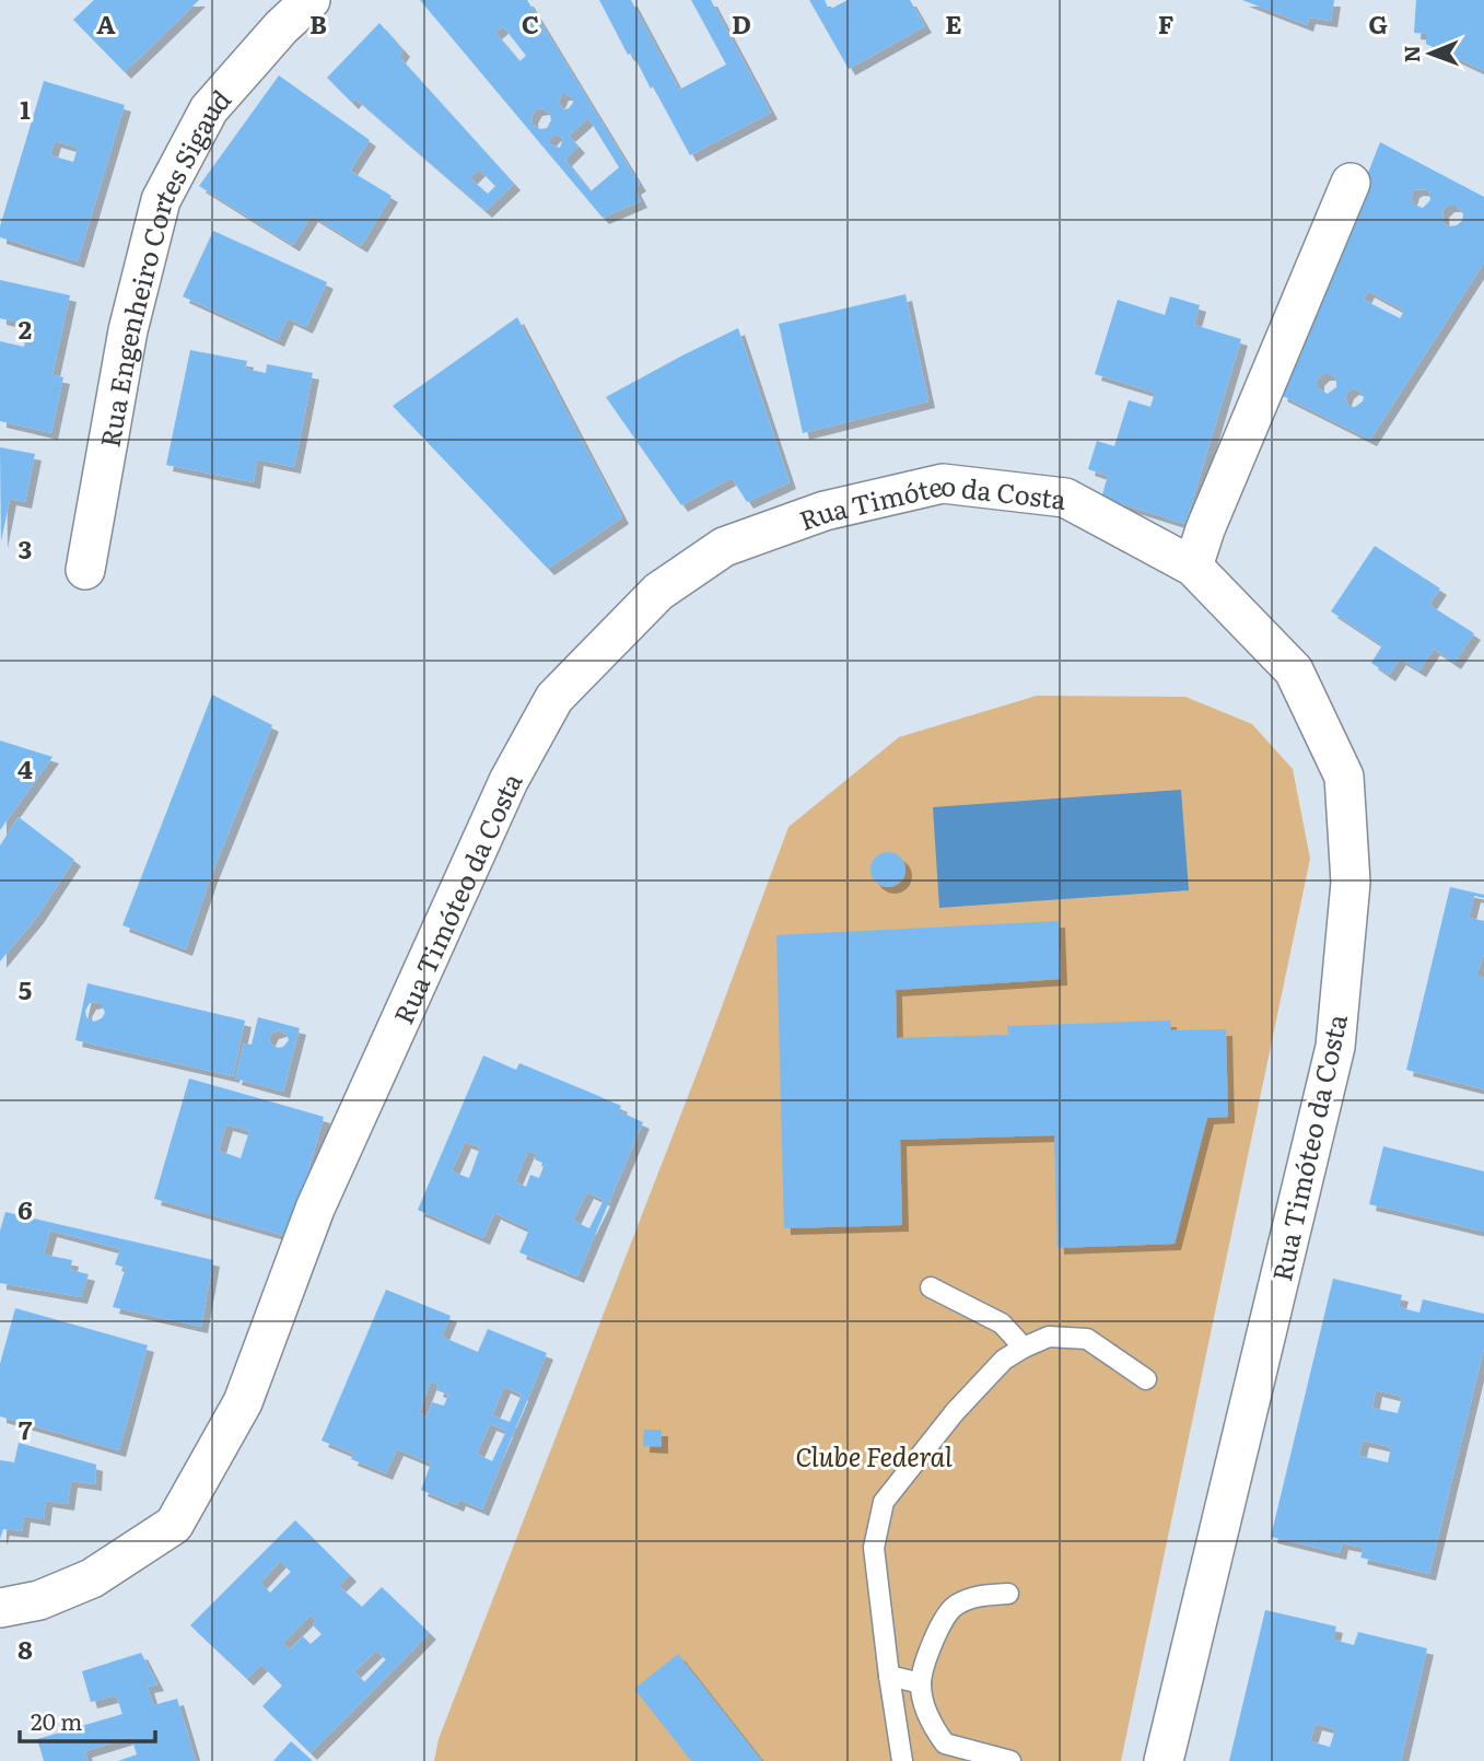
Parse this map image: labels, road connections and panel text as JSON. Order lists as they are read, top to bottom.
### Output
{
  "streets": {
    "street": ["Rua Engenheiro Cortes Sigaud", "Rua Timóteo da Costa"]
  },
  "parks": ["Clube Federal"],
  "scale_bar": "20 m",
  "north": "left",
  "grid": {
    "columns": [
      "A",
      "B",
      "C",
      "D",
      "E",
      "F",
      "G"
    ],
    "rows": [
      "1",
      "2",
      "3",
      "4",
      "5",
      "6",
      "7",
      "8"
    ]
  }
}
